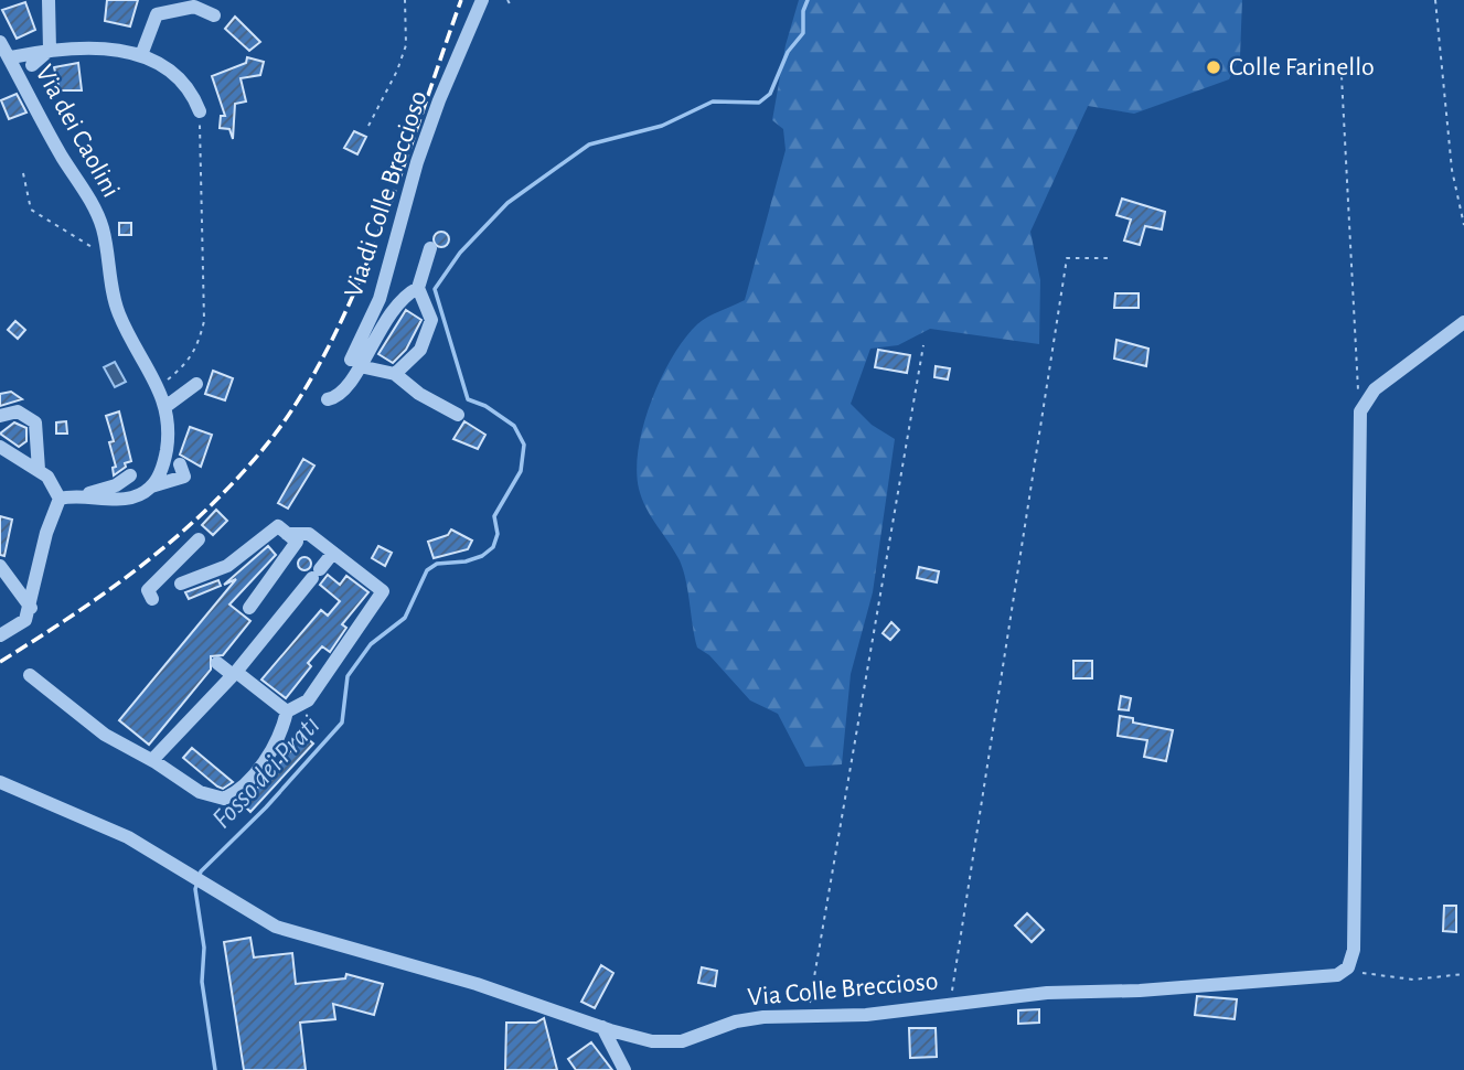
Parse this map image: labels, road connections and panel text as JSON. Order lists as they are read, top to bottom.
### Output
{
  "streets": {
    "street": ["Via dei Caolini", "Via di Colle Breccioso", "Via Colle Breccioso"]
  },
  "water": ["Fosso dei Prati"],
  "places": ["Colle Farinello"]
}
